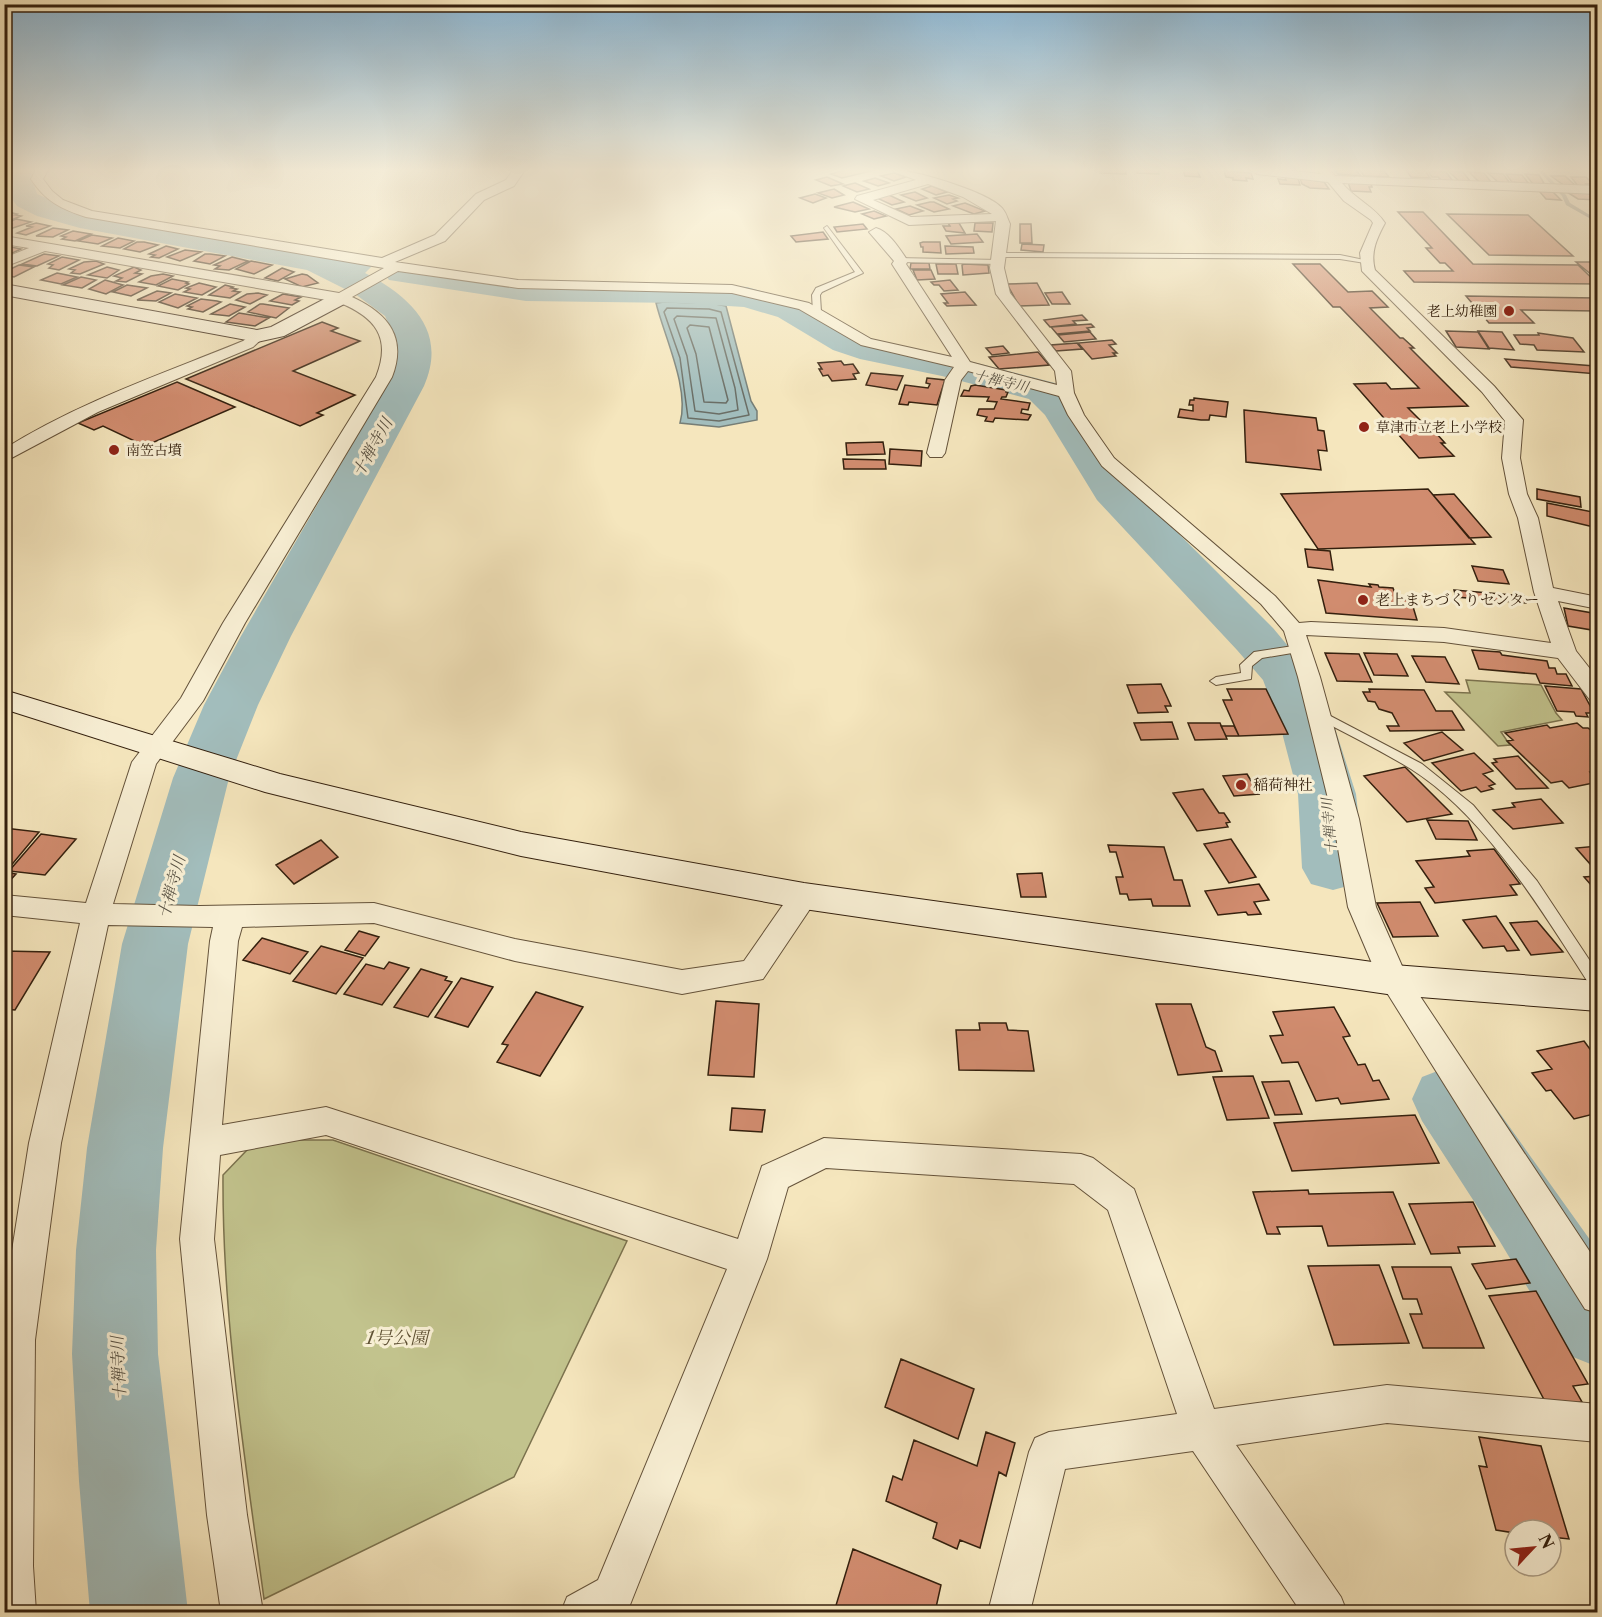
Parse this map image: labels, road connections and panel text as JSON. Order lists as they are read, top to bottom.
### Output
{
  "water": ["十禅寺川"],
  "parks": ["1号公園"],
  "places": [
    "老上幼稚園",
    "草津市立老上小学校",
    "南笠古墳",
    "老上まちづくりセンター",
    "稲荷神社"
  ],
  "north": "top right"
}
